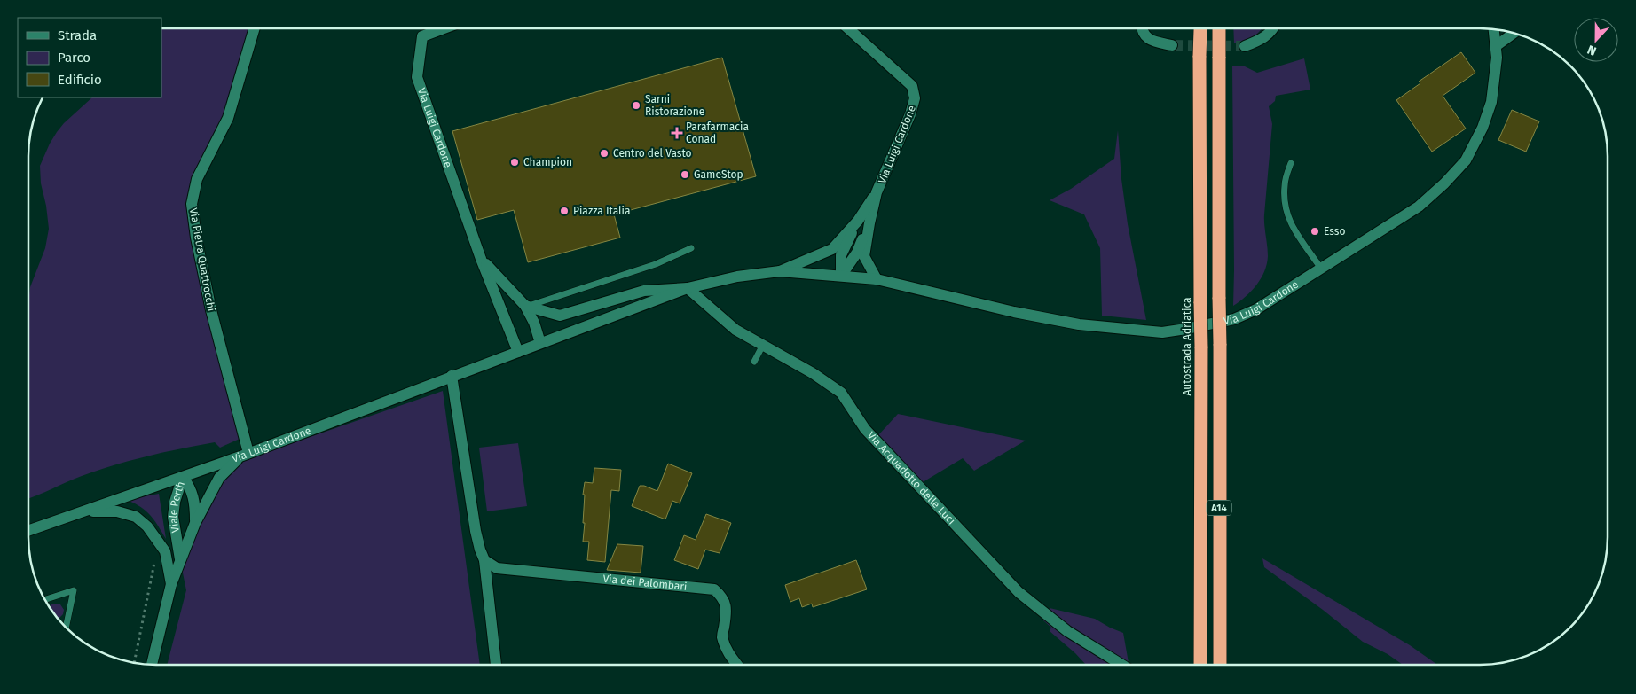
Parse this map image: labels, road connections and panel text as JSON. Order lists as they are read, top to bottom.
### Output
{
  "streets": {
    "highway": ["Autostrada Adriatica", "A14"],
    "street": [
      "Via Luigi Cardone",
      "Via Pietra Quattrocchi",
      "Via Acquadotto delle Luci",
      "Viale Perth",
      "Via dei Palombari"
    ]
  },
  "crossings": [
    ["Via Luigi Cardone", "Via Pietra Quattrocchi"],
    ["Via Luigi Cardone", "Via Acquadotto delle Luci"],
    ["Via Luigi Cardone", "Viale Perth"],
    ["Via Pietra Quattrocchi", "Viale Perth"]
  ],
  "places": {
    "other": [
      "Sarni Ristorazione",
      "Centro del Vasto",
      "Champion",
      "GameStop",
      "Piazza Italia",
      "Esso"
    ],
    "health": ["Parafarmacia Conad"]
  },
  "legend": ["Strada", "Parco", "Edificio"],
  "north": "bottom"
}
